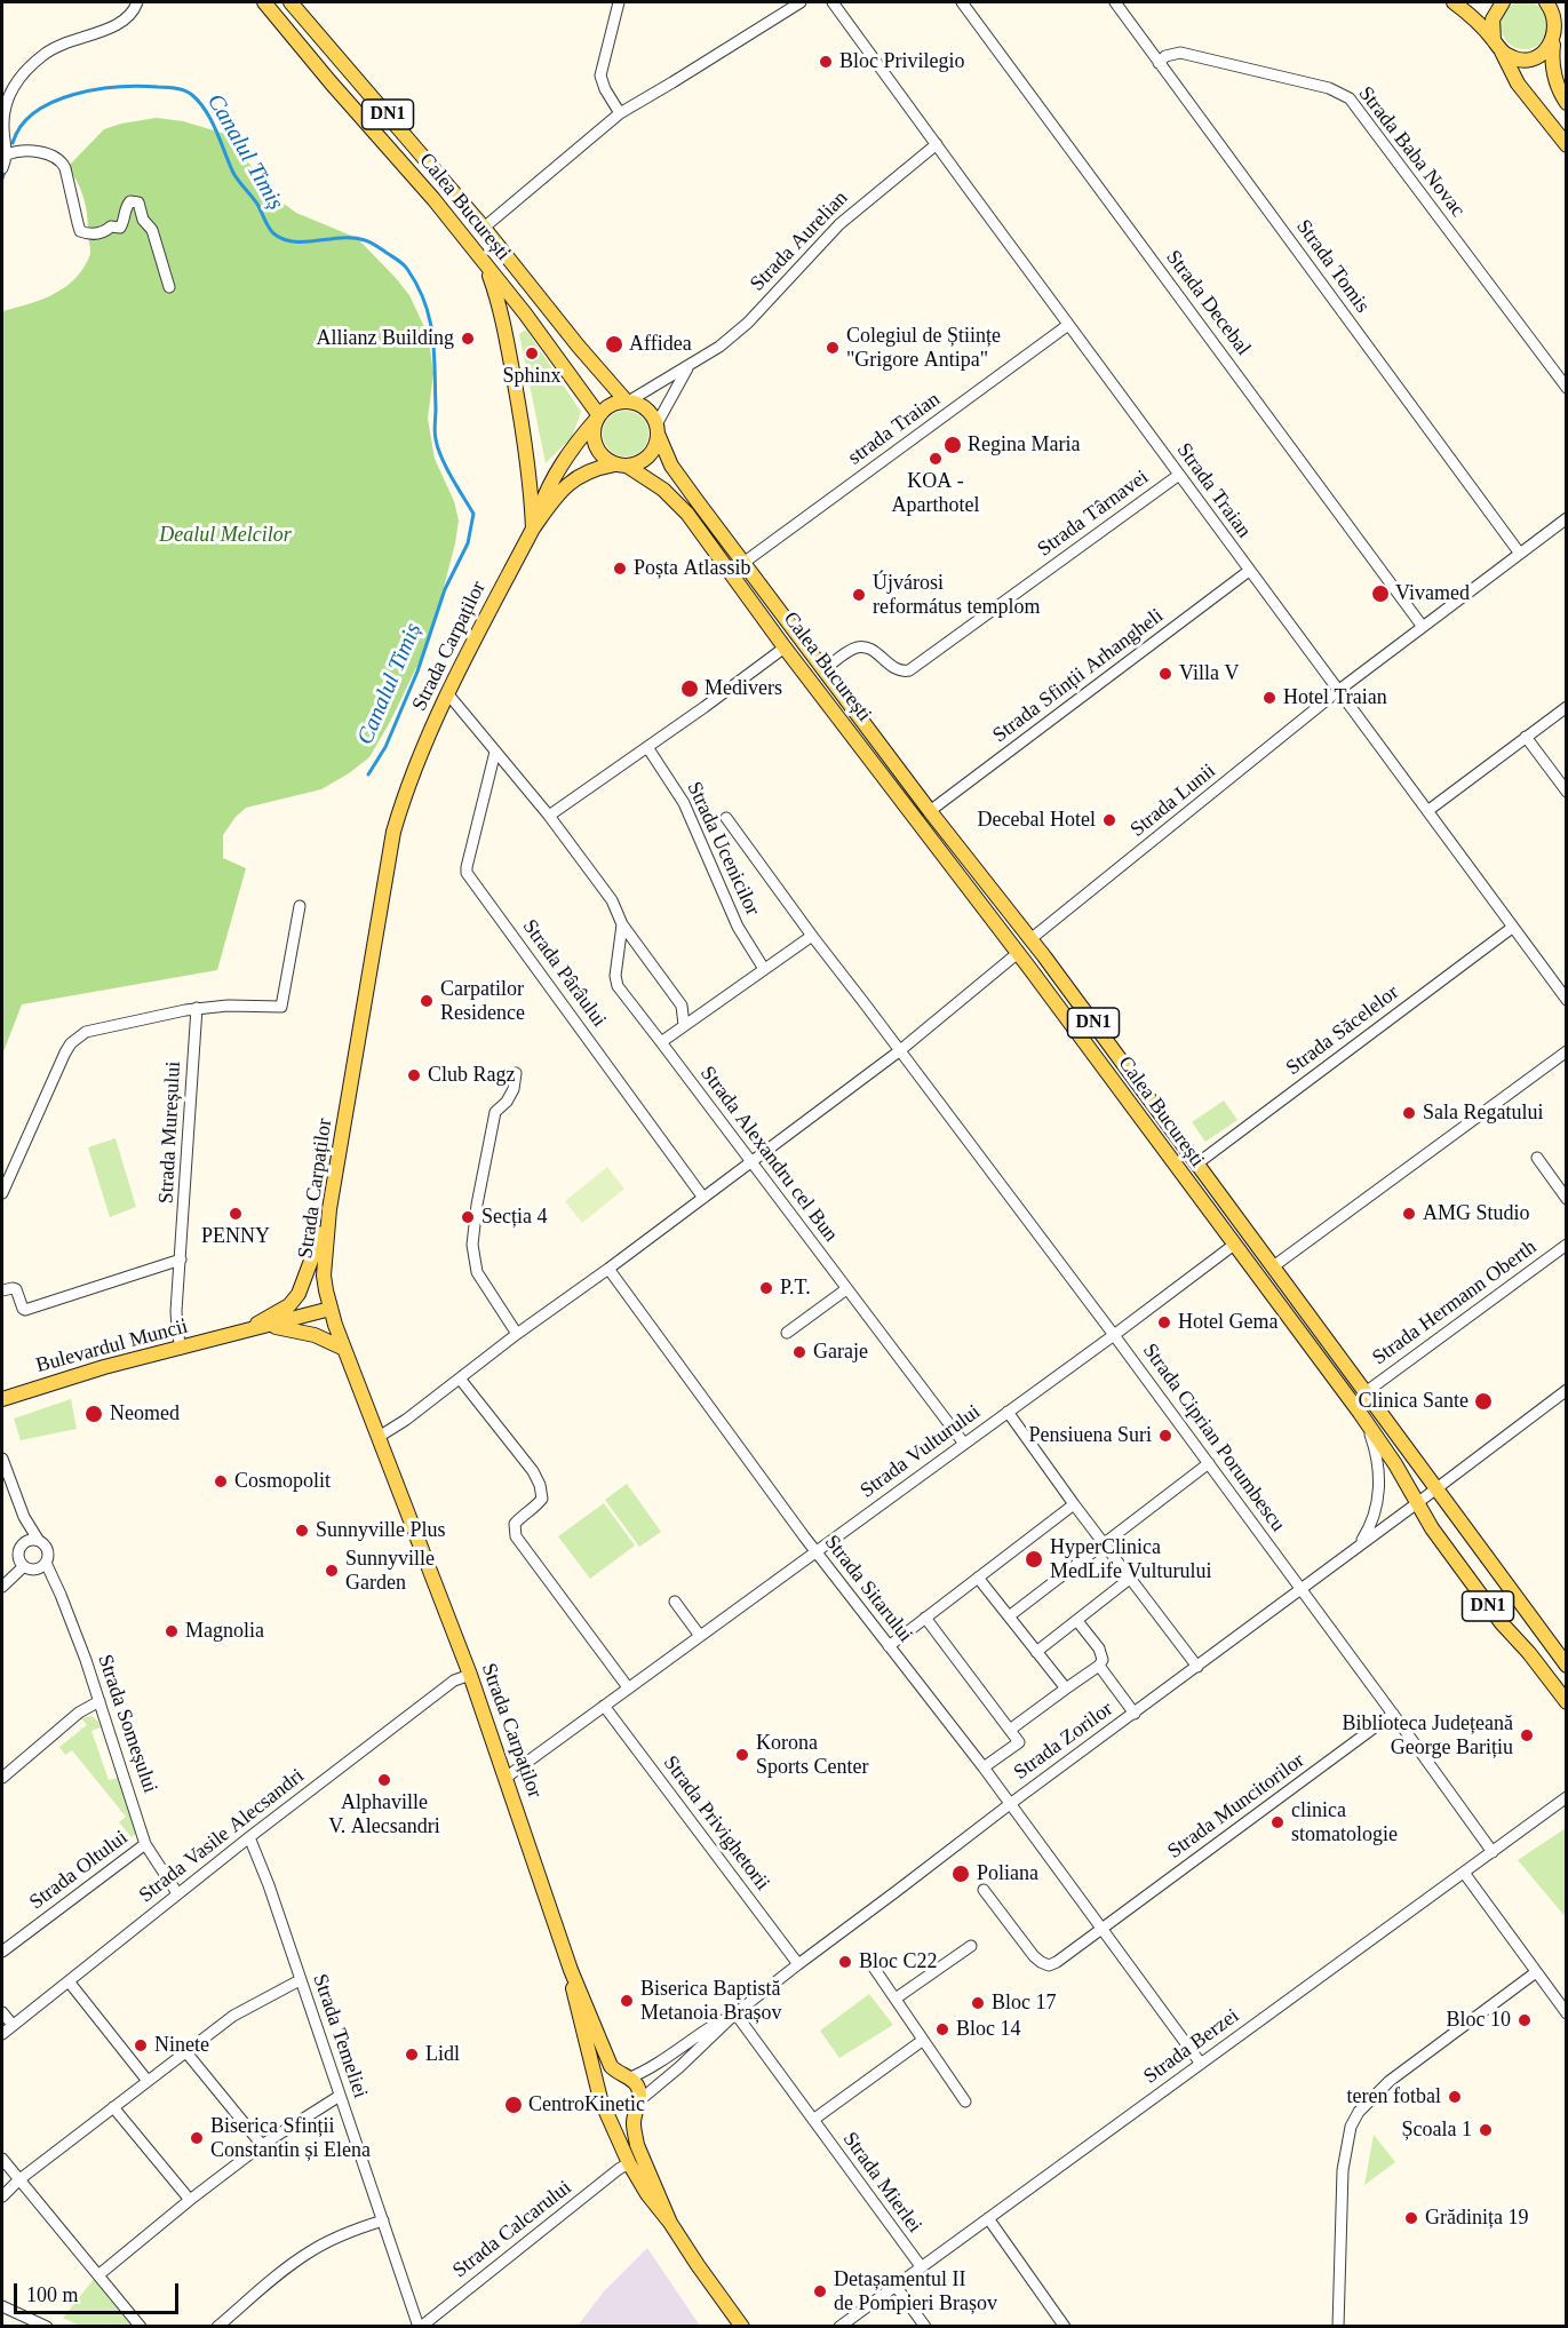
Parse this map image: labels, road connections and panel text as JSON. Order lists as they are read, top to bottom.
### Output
{
  "streets": {
    "main road": [
      "DN1",
      "Calea București",
      "Strada Carpaților",
      "Bulevardul Muncii"
    ],
    "street": [
      "Strada Baba Novac",
      "Strada Aurelian",
      "Strada Tomis",
      "Strada Decebal",
      "strada Traian",
      "Strada Traian",
      "Strada Târnavei",
      "Strada Sfinții Arhangheli",
      "Strada Lunii",
      "Strada Ucenicilor",
      "Strada Pârâului",
      "Strada Săcelelor",
      "Strada Mureșului",
      "Strada Alexandru cel Bun",
      "Strada Hermann Oberth",
      "Strada Ciprian Porumbescu",
      "Strada Vulturului",
      "Strada Sitarului",
      "Strada Someșului",
      "Strada Zorilor",
      "Strada Muncitorilor",
      "Strada Privighetorii",
      "Strada Vasile Alecsandri",
      "Strada Oltului",
      "Strada Temeliei",
      "Strada Berzei",
      "Strada Mierlei",
      "Strada Calcarului"
    ]
  },
  "crossings": [
    ["DN1", "Calea București"],
    ["DN1", "Strada Aurelian"],
    ["DN1", "Strada Carpaților"],
    ["Strada Baba Novac", "Strada Tomis"],
    ["Calea București", "Strada Aurelian"],
    ["Calea București", "strada Traian"],
    ["Calea București", "Strada Târnavei"],
    ["Calea București", "Strada Carpaților"],
    ["Calea București", "Strada Sfinții Arhangheli"],
    ["Calea București", "Strada Lunii"],
    ["Calea București", "Strada Săcelelor"],
    ["Calea București", "Strada Hermann Oberth"],
    ["Calea București", "Strada Vulturului"],
    ["Calea București", "Strada Zorilor"],
    ["Strada Aurelian", "Strada Traian"],
    ["Strada Aurelian", "Strada Carpaților"],
    ["Strada Tomis", "Strada Lunii"],
    ["Strada Decebal", "Strada Lunii"],
    ["strada Traian", "Strada Traian"],
    ["Strada Traian", "Strada Târnavei"],
    ["Strada Traian", "Strada Sfinții Arhangheli"],
    ["Strada Traian", "Strada Lunii"],
    ["Strada Traian", "Strada Săcelelor"],
    ["Strada Carpaților", "Bulevardul Muncii"],
    ["Strada Carpaților", "Strada Vulturului"],
    ["Strada Carpaților", "Strada Zorilor"],
    ["Strada Carpaților", "Strada Vasile Alecsandri"],
    ["Strada Carpaților", "Strada Calcarului"],
    ["Strada Mureșului", "Bulevardul Muncii"],
    ["Strada Alexandru cel Bun", "Strada Vulturului"],
    ["Strada Ciprian Porumbescu", "Strada Vulturului"],
    ["Strada Ciprian Porumbescu", "Strada Zorilor"],
    ["Strada Ciprian Porumbescu", "Strada Muncitorilor"],
    ["Strada Ciprian Porumbescu", "Strada Berzei"],
    ["Strada Vulturului", "Strada Sitarului"],
    ["Strada Vulturului", "Strada Privighetorii"],
    ["Strada Sitarului", "Strada Zorilor"],
    ["Strada Sitarului", "Strada Muncitorilor"],
    ["Strada Sitarului", "Strada Berzei"],
    ["Strada Someșului", "Strada Vasile Alecsandri"],
    ["Strada Someșului", "Strada Oltului"],
    ["Strada Zorilor", "Strada Privighetorii"],
    ["Strada Zorilor", "Strada Mierlei"],
    ["Strada Vasile Alecsandri", "Strada Temeliei"],
    ["Strada Temeliei", "Strada Calcarului"],
    ["Strada Berzei", "Strada Mierlei"]
  ],
  "water": ["Canalul Timiș"],
  "parks": ["Dealul Melcilor"],
  "places": [
    "Bloc Privilegio",
    "Allianz Building",
    "Affidea",
    "Colegiul de Științe \"Grigore Antipa\"",
    "Sphinx",
    "Regina Maria",
    "KOA - Aparthotel",
    "Poșta Atlassib",
    "Vivamed",
    "Újvárosi református templom",
    "Villa V",
    "Medivers",
    "Hotel Traian",
    "Decebal Hotel",
    "Carpatilor Residence",
    "Club Ragz",
    "Sala Regatului",
    "PENNY",
    "AMG Studio",
    "Secția 4",
    "P.T.",
    "Hotel Gema",
    "Garaje",
    "Clinica Sante",
    "Neomed",
    "Pensiuena Suri",
    "Cosmopolit",
    "Sunnyville Plus",
    "HyperClinica MedLife Vulturului",
    "Sunnyville Garden",
    "Magnolia",
    "Biblioteca Județeană George Barițiu",
    "Korona Sports Center",
    "Alphaville V. Alecsandri",
    "clinica stomatologie",
    "Poliana",
    "Bloc C22",
    "Biserica Baptistă Metanoia Brașov",
    "Bloc 17",
    "Bloc 10",
    "Bloc 14",
    "Ninete",
    "Lidl",
    "teren fotbal",
    "CentroKinetic",
    "Școala 1",
    "Biserica Sfinții Constantin și Elena",
    "Grădinița 19",
    "Detașamentul II de Pompieri Brașov"
  ],
  "scale_bar": "100 m"
}
